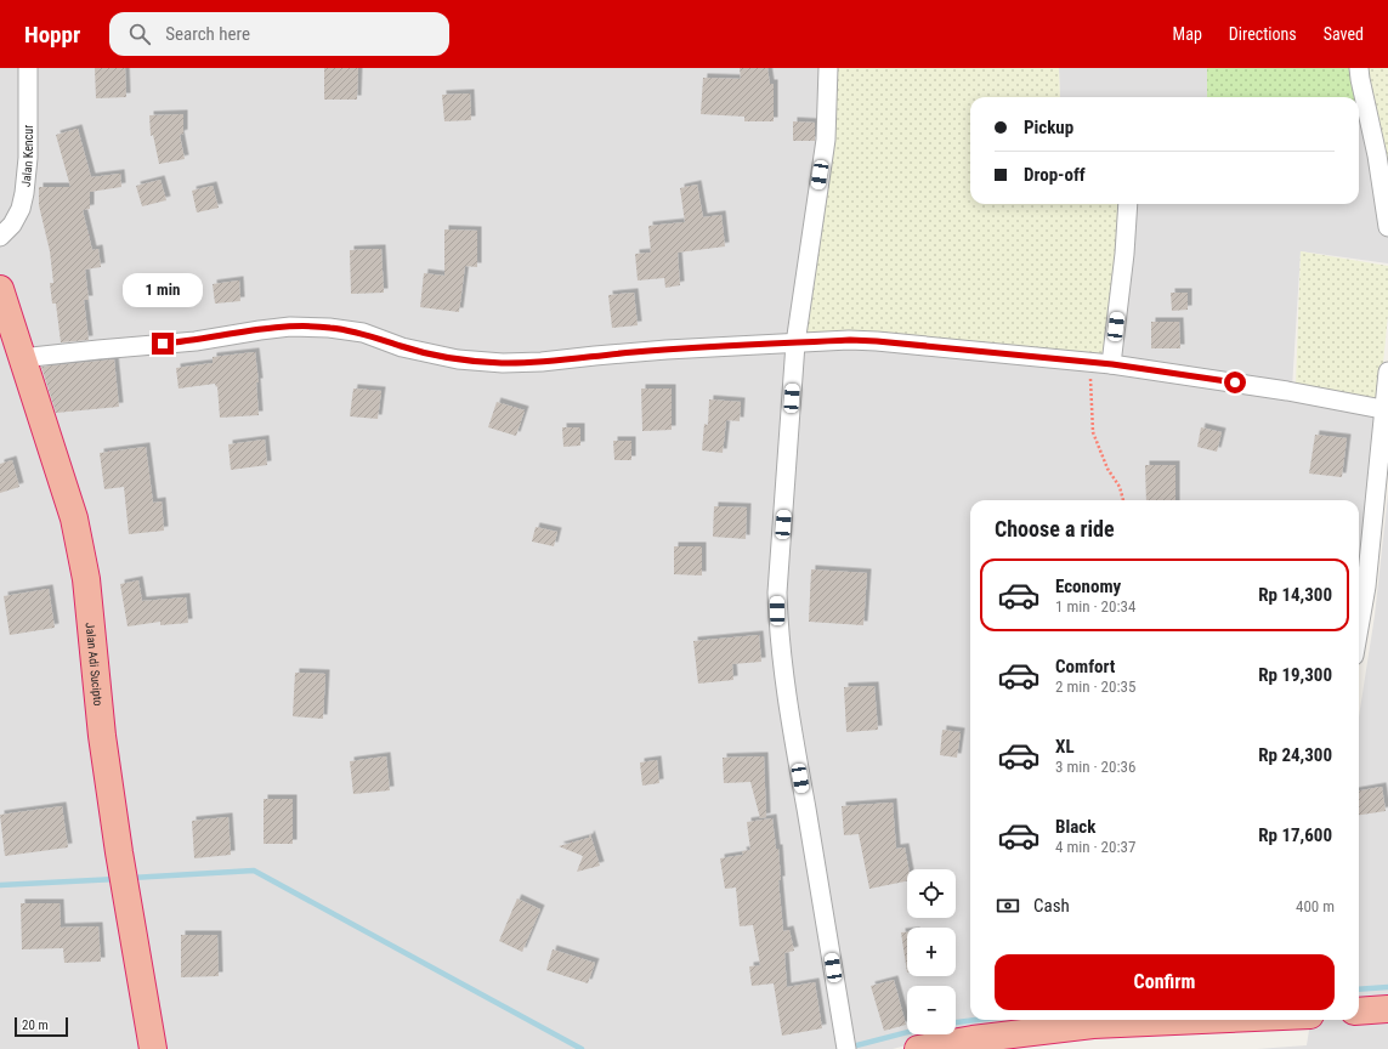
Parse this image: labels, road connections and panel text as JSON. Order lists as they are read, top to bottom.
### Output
{
  "streets": {
    "highway": ["Jalan Adi Sucipto"],
    "street": ["Jalan Kencur"]
  },
  "scale_bar": "20 m",
  "page": {
    "header": "Hoppr",
    "search": "Search here",
    "nav": ["Map", "Directions", "Saved"],
    "banner": ["Pickup", "Drop-off"],
    "bubble": "1 min",
    "heading": "Choose a ride",
    "list": [
      {
        "name": "Economy",
        "note": "1 min · 20:34",
        "value": "Rp 14,300"
      },
      {
        "name": "Comfort",
        "note": "2 min · 20:35",
        "value": "Rp 19,300"
      },
      {
        "name": "XL",
        "note": "3 min · 20:36",
        "value": "Rp 24,300"
      },
      {
        "name": "Black",
        "note": "4 min · 20:37",
        "value": "Rp 17,600"
      }
    ],
    "map_buttons": ["+", "−"],
    "pay": ["Cash", "400 m"],
    "buttons": "Confirm",
    "scale": "20 m"
  }
}
